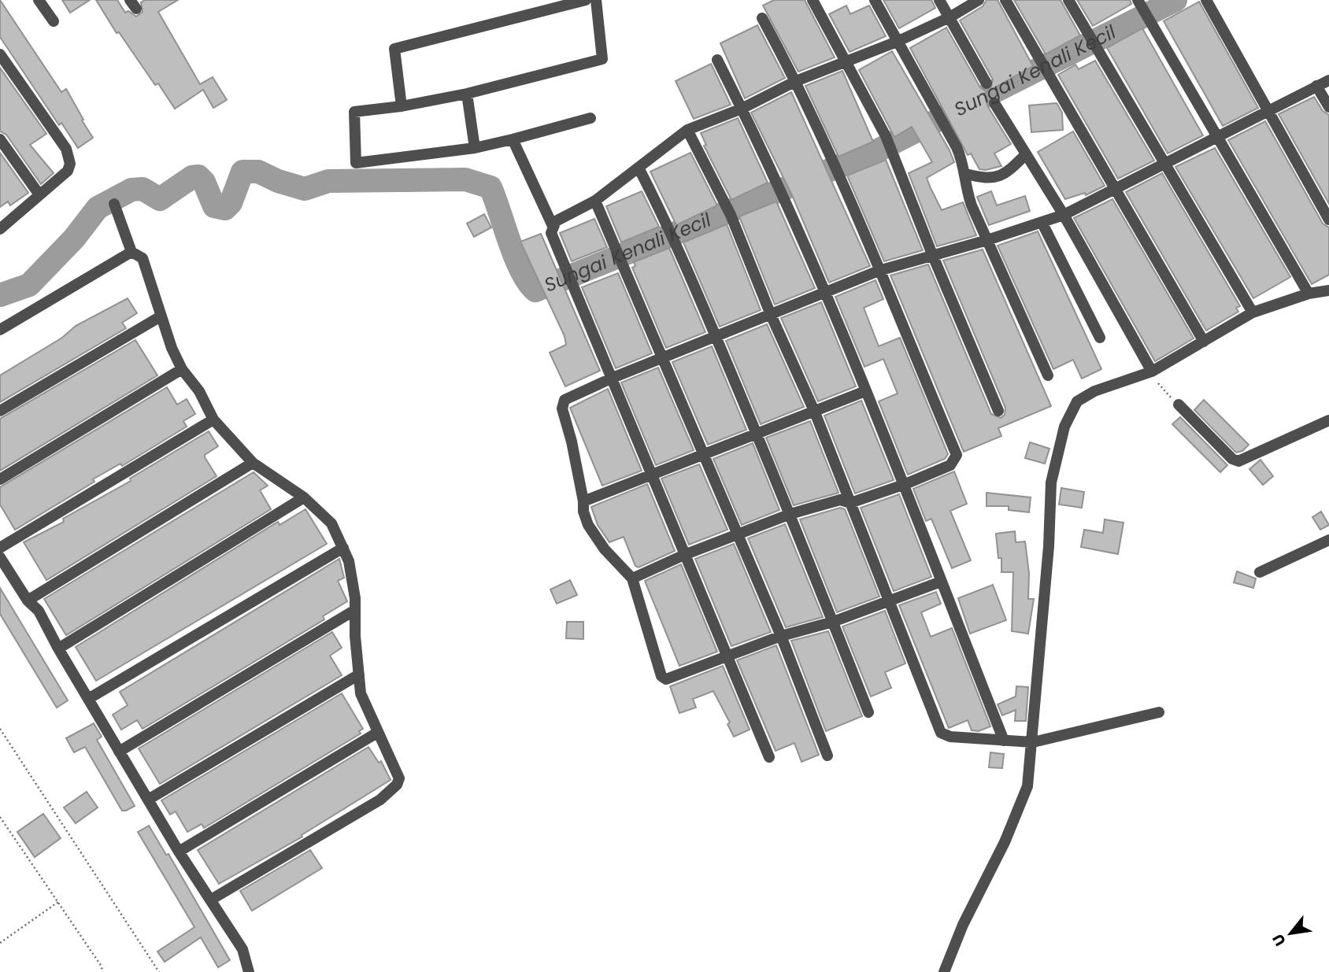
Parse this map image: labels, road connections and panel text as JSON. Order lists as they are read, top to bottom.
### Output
{
  "water": ["Sungai Kenali Kecil"],
  "north": "bottom left"
}
